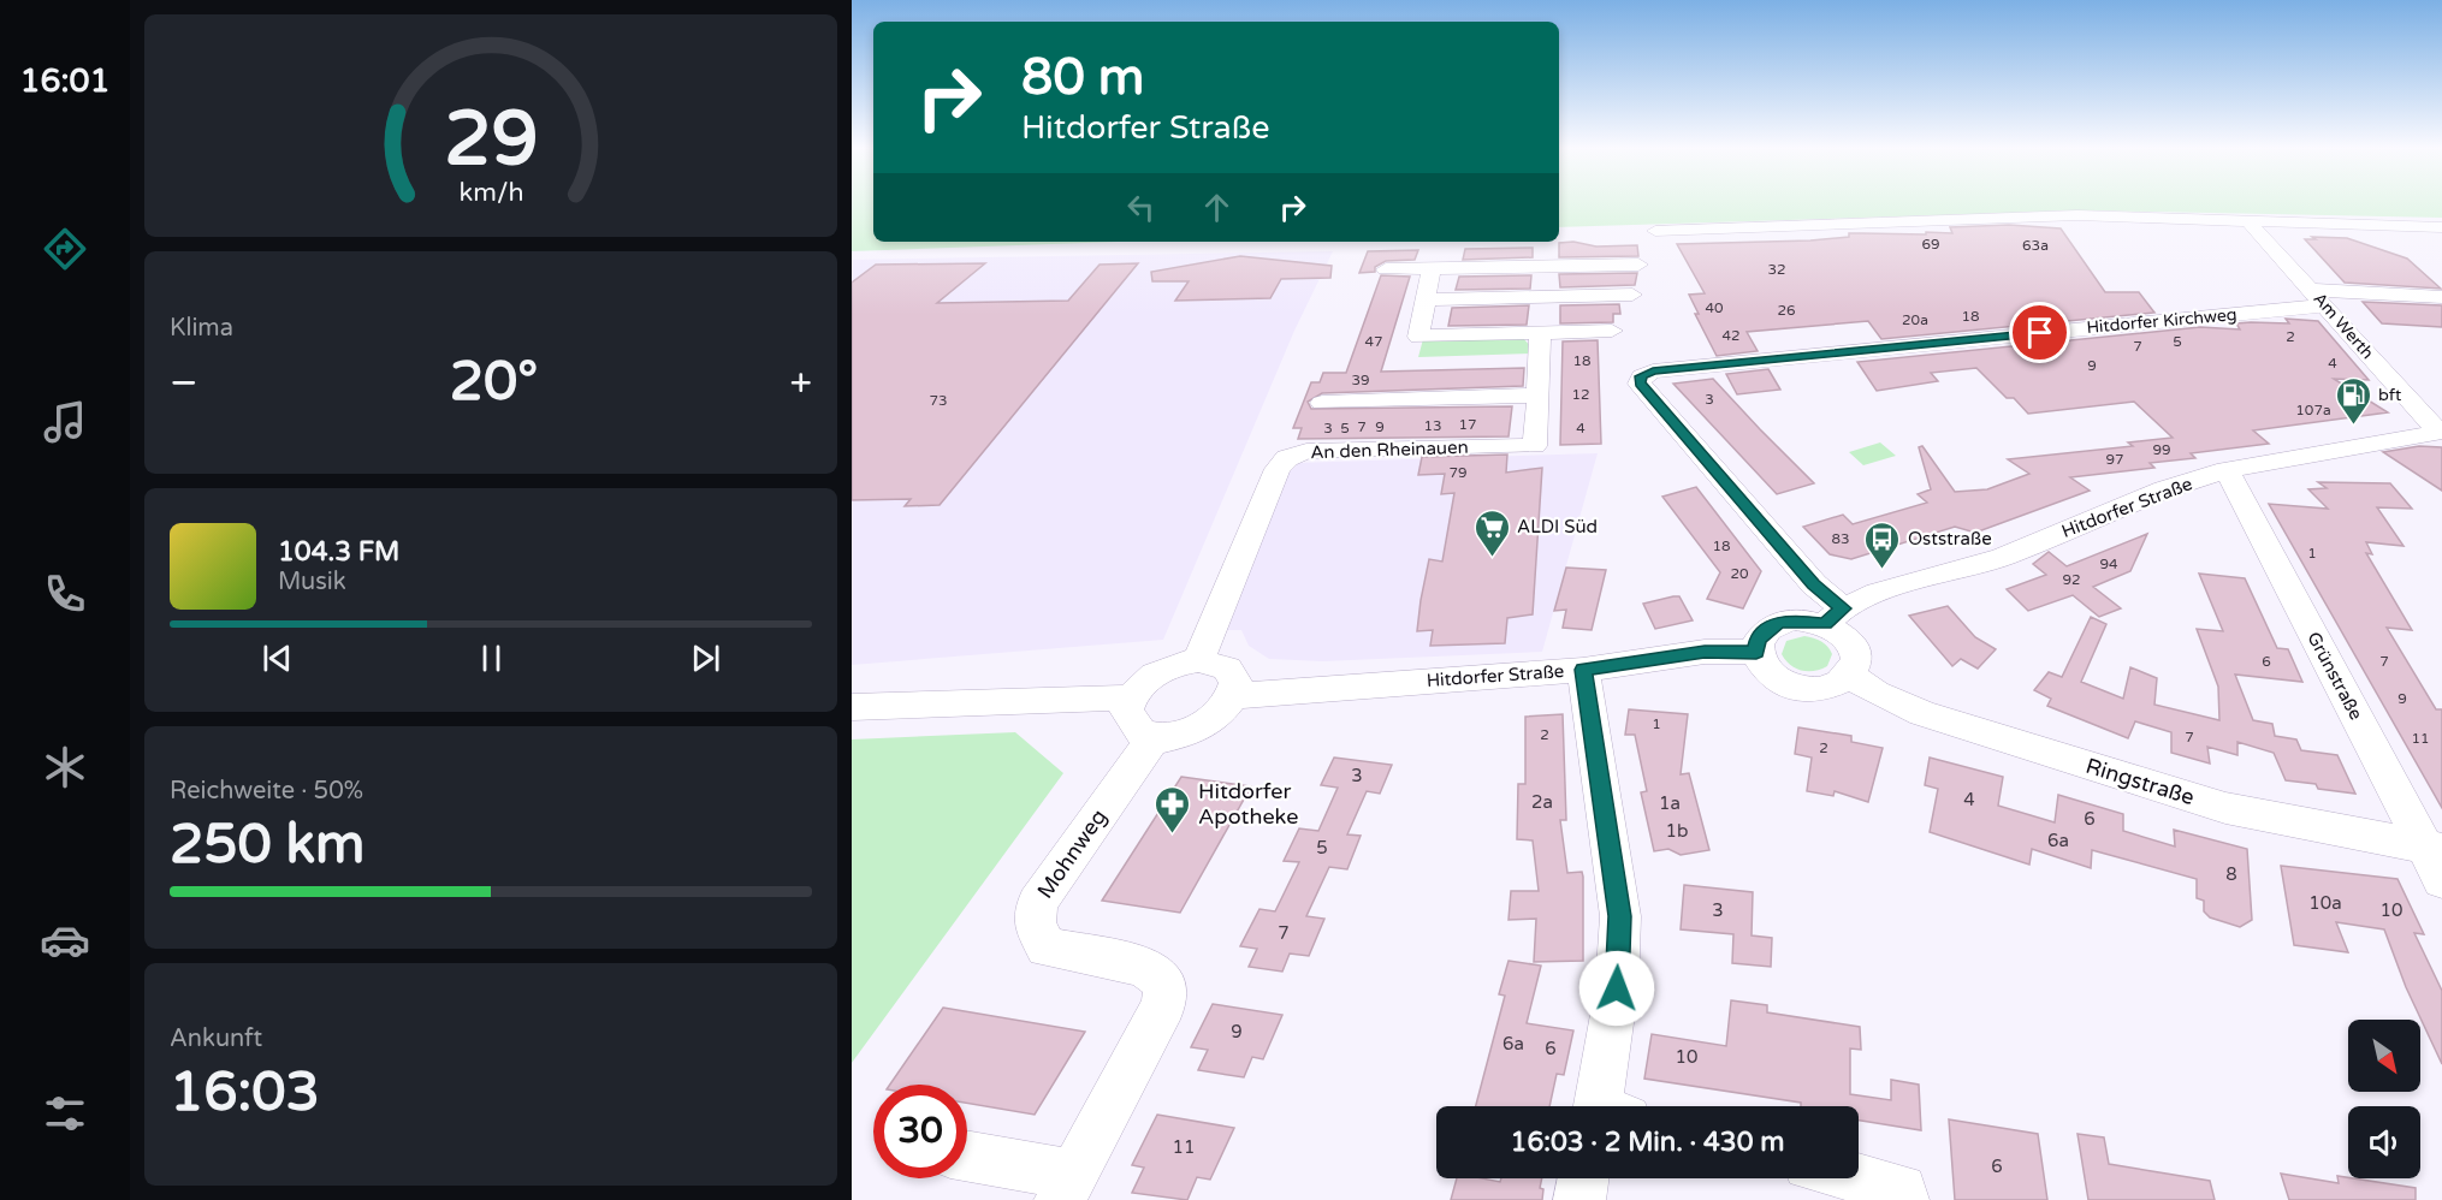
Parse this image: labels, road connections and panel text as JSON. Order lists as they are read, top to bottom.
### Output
{
  "streets": {
    "street": [
      "Hitdorfer Kirchweg",
      "Am Werth",
      "An den Rheinauen",
      "Hitdorfer Straße",
      "Grünstraße",
      "Ringstraße",
      "Mohnweg"
    ]
  },
  "crossings": [
    ["Hitdorfer Kirchweg", "Am Werth"],
    ["Hitdorfer Kirchweg", "Hitdorfer Straße"],
    ["Hitdorfer Kirchweg", "Ringstraße"],
    ["Am Werth", "Hitdorfer Straße"],
    ["An den Rheinauen", "Hitdorfer Straße"],
    ["An den Rheinauen", "Mohnweg"],
    ["Hitdorfer Straße", "Grünstraße"],
    ["Hitdorfer Straße", "Ringstraße"],
    ["Hitdorfer Straße", "Mohnweg"],
    ["Grünstraße", "Ringstraße"]
  ],
  "places": {
    "fuel station": ["bft"],
    "supermarket": ["ALDI Süd"],
    "bus stop": ["Oststraße"],
    "pharmacy": ["Hitdorfer Apotheke"]
  },
  "house_numbers": [
    "69",
    "63a",
    "32",
    "40",
    "26",
    "18",
    "20a",
    "42",
    "2",
    "47",
    "5",
    "7",
    "18",
    "4",
    "9",
    "39",
    "12",
    "3",
    "73",
    "107a",
    "17",
    "13",
    "7",
    "9",
    "3",
    "5",
    "4",
    "99",
    "97",
    "79",
    "83",
    "18",
    "1",
    "94",
    "20",
    "92",
    "6",
    "7",
    "9",
    "1",
    "2",
    "7",
    "11",
    "2",
    "3",
    "4",
    "2a",
    "1a",
    "6",
    "1b",
    "6a",
    "5",
    "8",
    "10a",
    "3",
    "10",
    "7",
    "9",
    "6a",
    "6",
    "10",
    "11",
    "6"
  ],
  "north": "bottom right",
  "page": {
    "tabs": "16:01",
    "turn": ["80 m", "Hitdorfer Straße"],
    "tile": [
      "Klima",
      ["Reichweite · 50%", "250 km"],
      ["Ankunft", "16:03"]
    ],
    "heat": ["−", "20°", "+"],
    "song": ["104.3 FM", "Musik"],
    "limit": "30",
    "trip": "16:03 · 2 Min. · 430 m",
    "gauge": ["29", "km/h"]
  }
}
